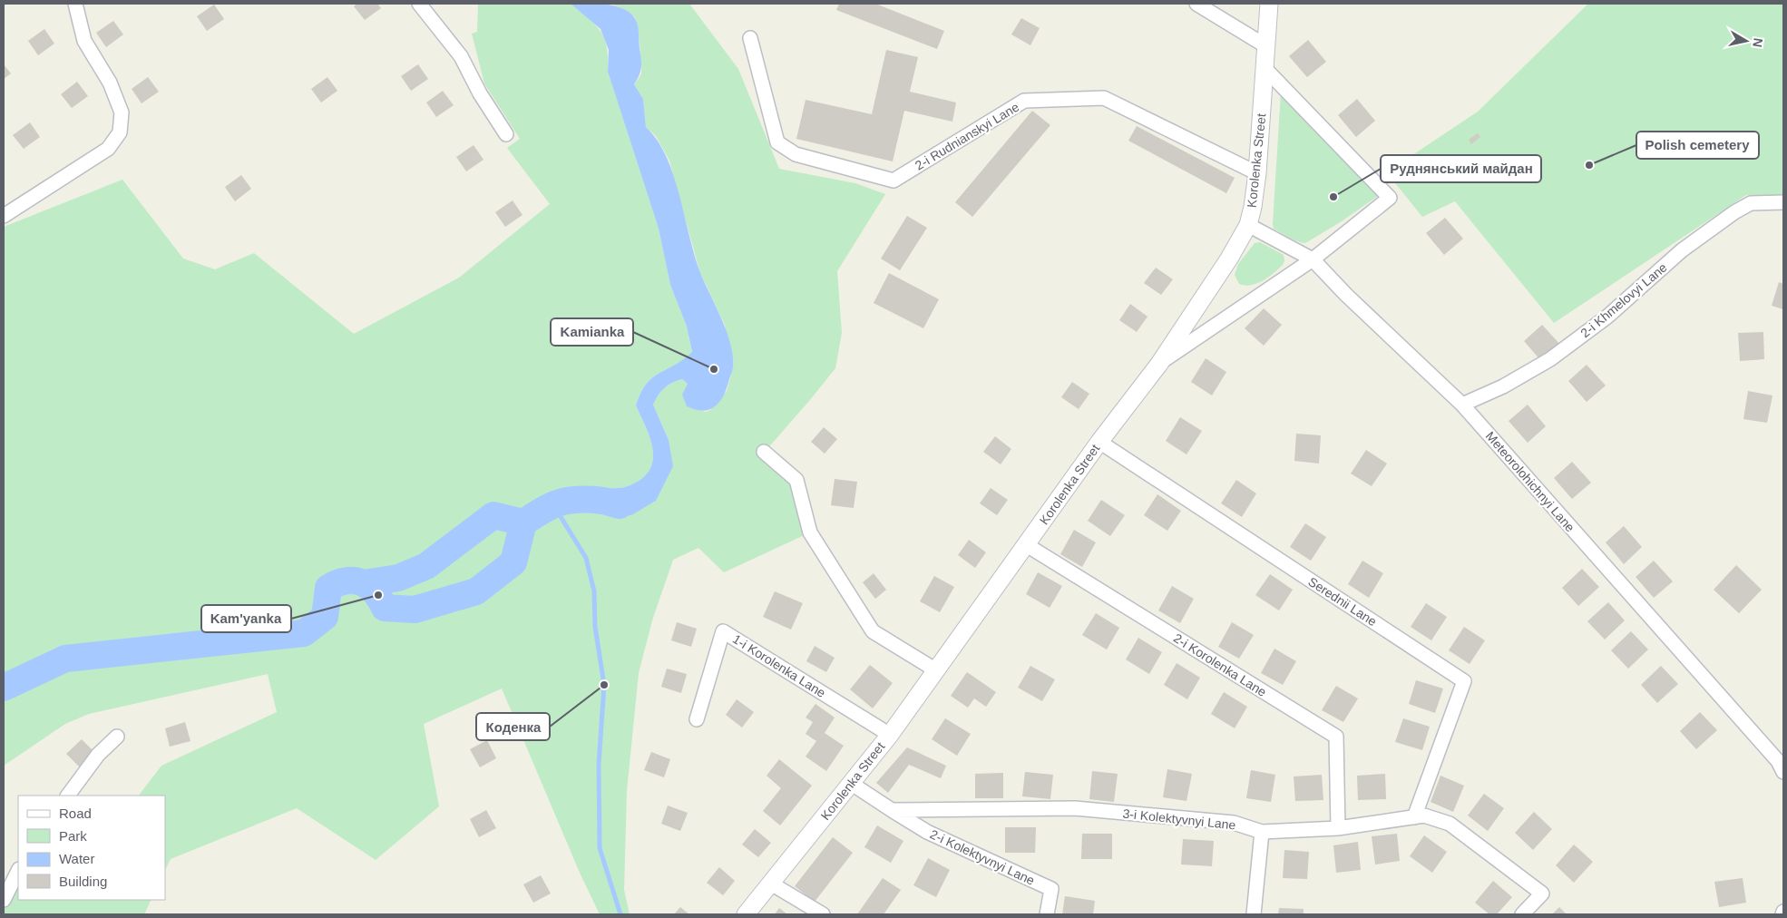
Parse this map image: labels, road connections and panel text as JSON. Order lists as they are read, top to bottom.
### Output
{
  "streets": {
    "street": [
      "2-i Rudnianskyi Lane",
      "Korolenka Street",
      "2-i Khmelovyi Lane",
      "Meteorolohichnyi Lane",
      "Serednii Lane",
      "2-i Korolenka Lane",
      "1-i Korolenka Lane",
      "3-i Kolektyvnyi Lane",
      "2-i Kolektyvnyi Lane"
    ]
  },
  "crossings": [
    ["2-i Rudnianskyi Lane", "Korolenka Street"],
    ["Korolenka Street", "Meteorolohichnyi Lane"],
    ["Korolenka Street", "Serednii Lane"],
    ["Korolenka Street", "2-i Korolenka Lane"],
    ["Korolenka Street", "1-i Korolenka Lane"],
    ["2-i Khmelovyi Lane", "Meteorolohichnyi Lane"],
    ["Serednii Lane", "3-i Kolektyvnyi Lane"],
    ["2-i Korolenka Lane", "3-i Kolektyvnyi Lane"],
    ["3-i Kolektyvnyi Lane", "2-i Kolektyvnyi Lane"]
  ],
  "places": [
    "Polish cemetery",
    "Руднянський майдан",
    "Kamianka",
    "Kam'yanka",
    "Коденка"
  ],
  "legend": [
    "Road",
    "Park",
    "Water",
    "Building"
  ],
  "north": "right"
}
